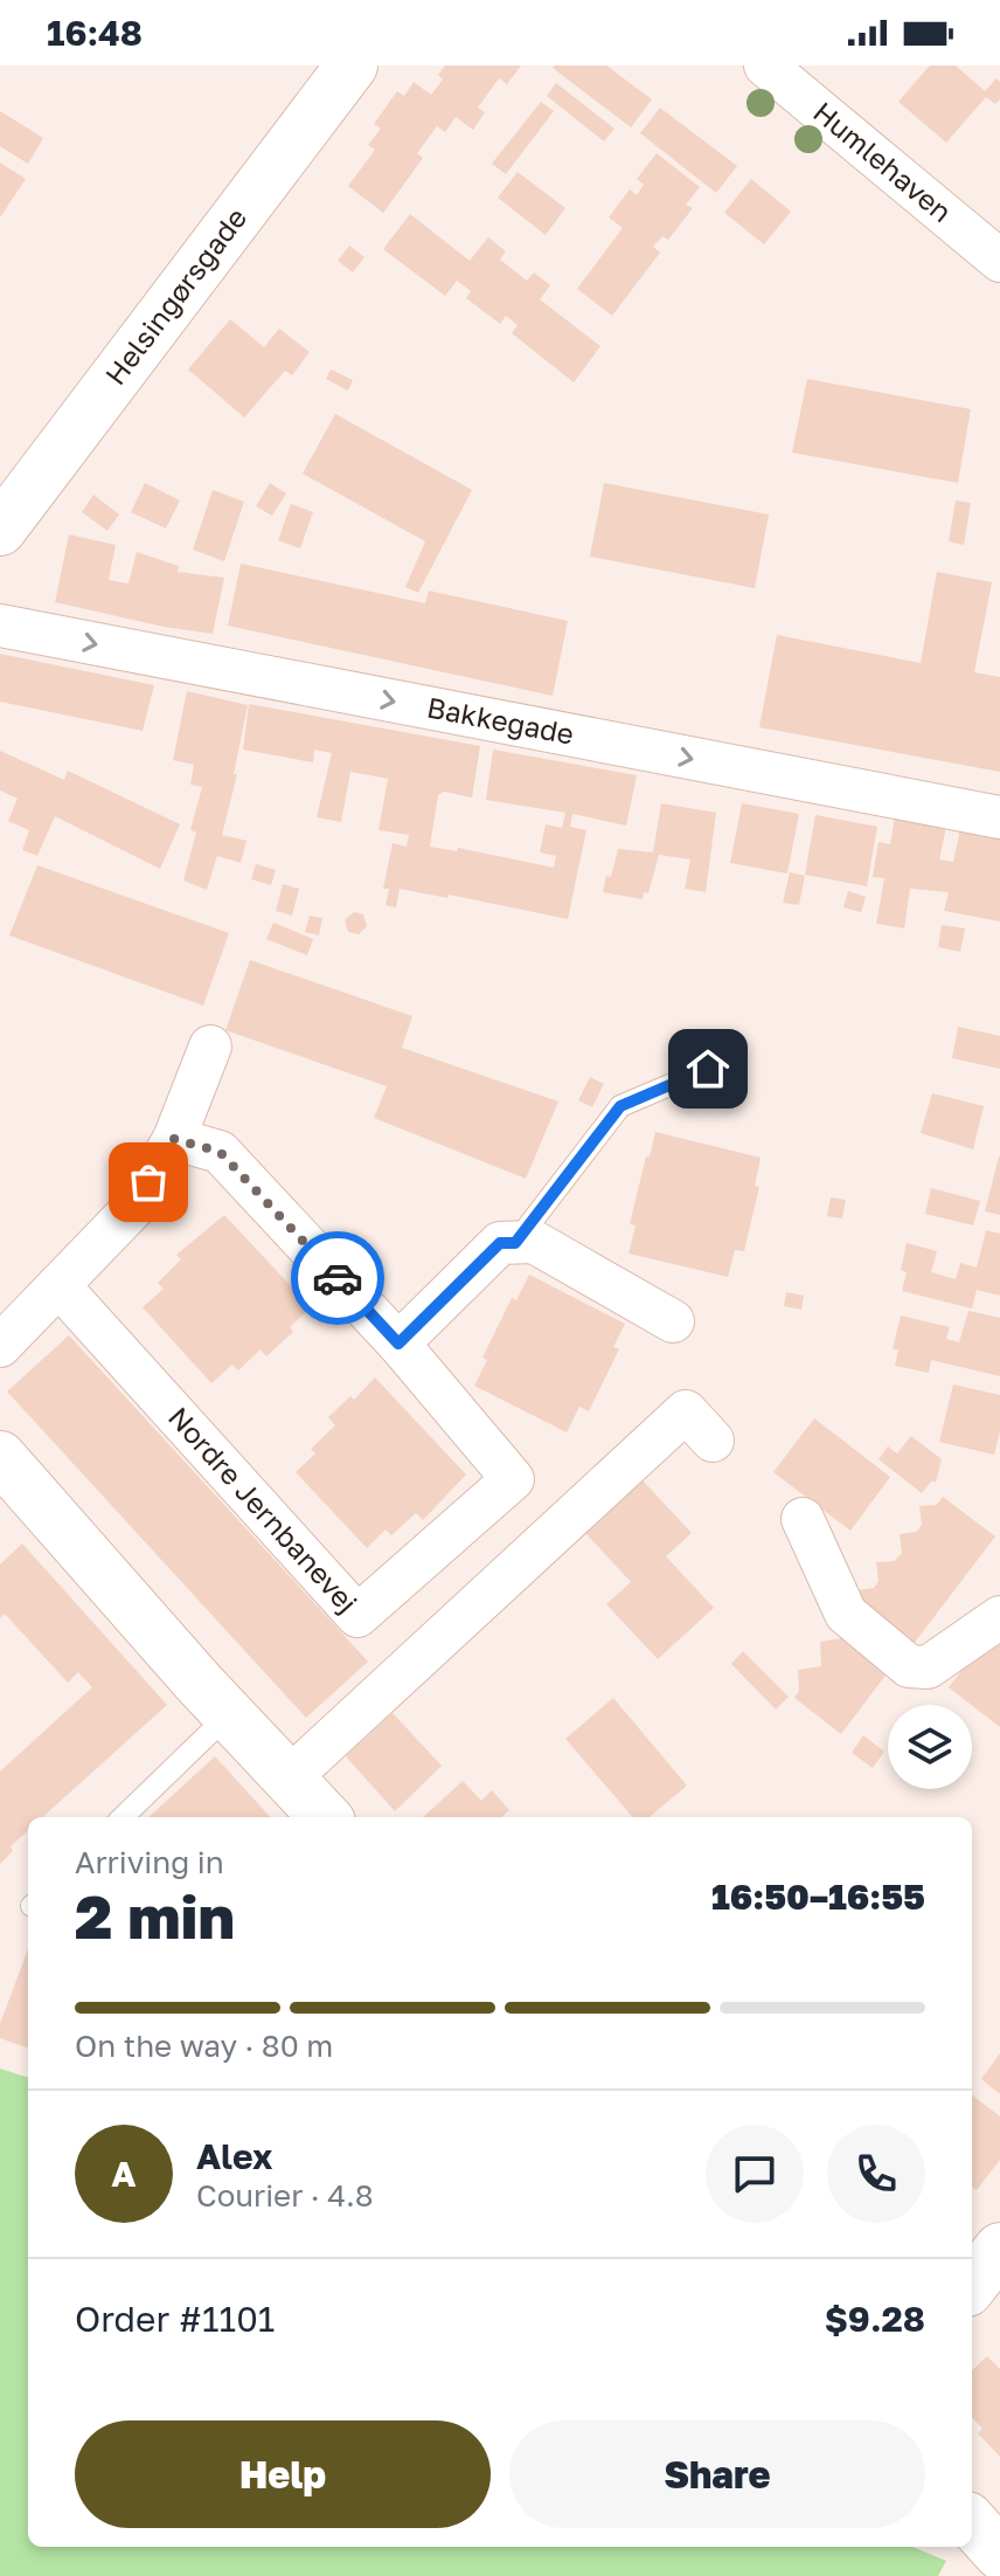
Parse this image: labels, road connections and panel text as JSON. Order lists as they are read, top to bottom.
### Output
{
  "streets": {
    "street": [
      "Humlehaven",
      "Helsingørsgade",
      "Bakkegade",
      "Nordre Jernbanevej"
    ]
  },
  "one_way": ["Bakkegade"],
  "page": {
    "status": "16:48",
    "heading": ["2 min", "Arriving in", "16:50–16:55"],
    "panel": [
      "Alex",
      "Courier · 4.8",
      "Order #1101",
      "$9.28"
    ],
    "bar": "On the way · 80 m",
    "round": "A",
    "buttons": ["Help", "Share"]
  }
}
